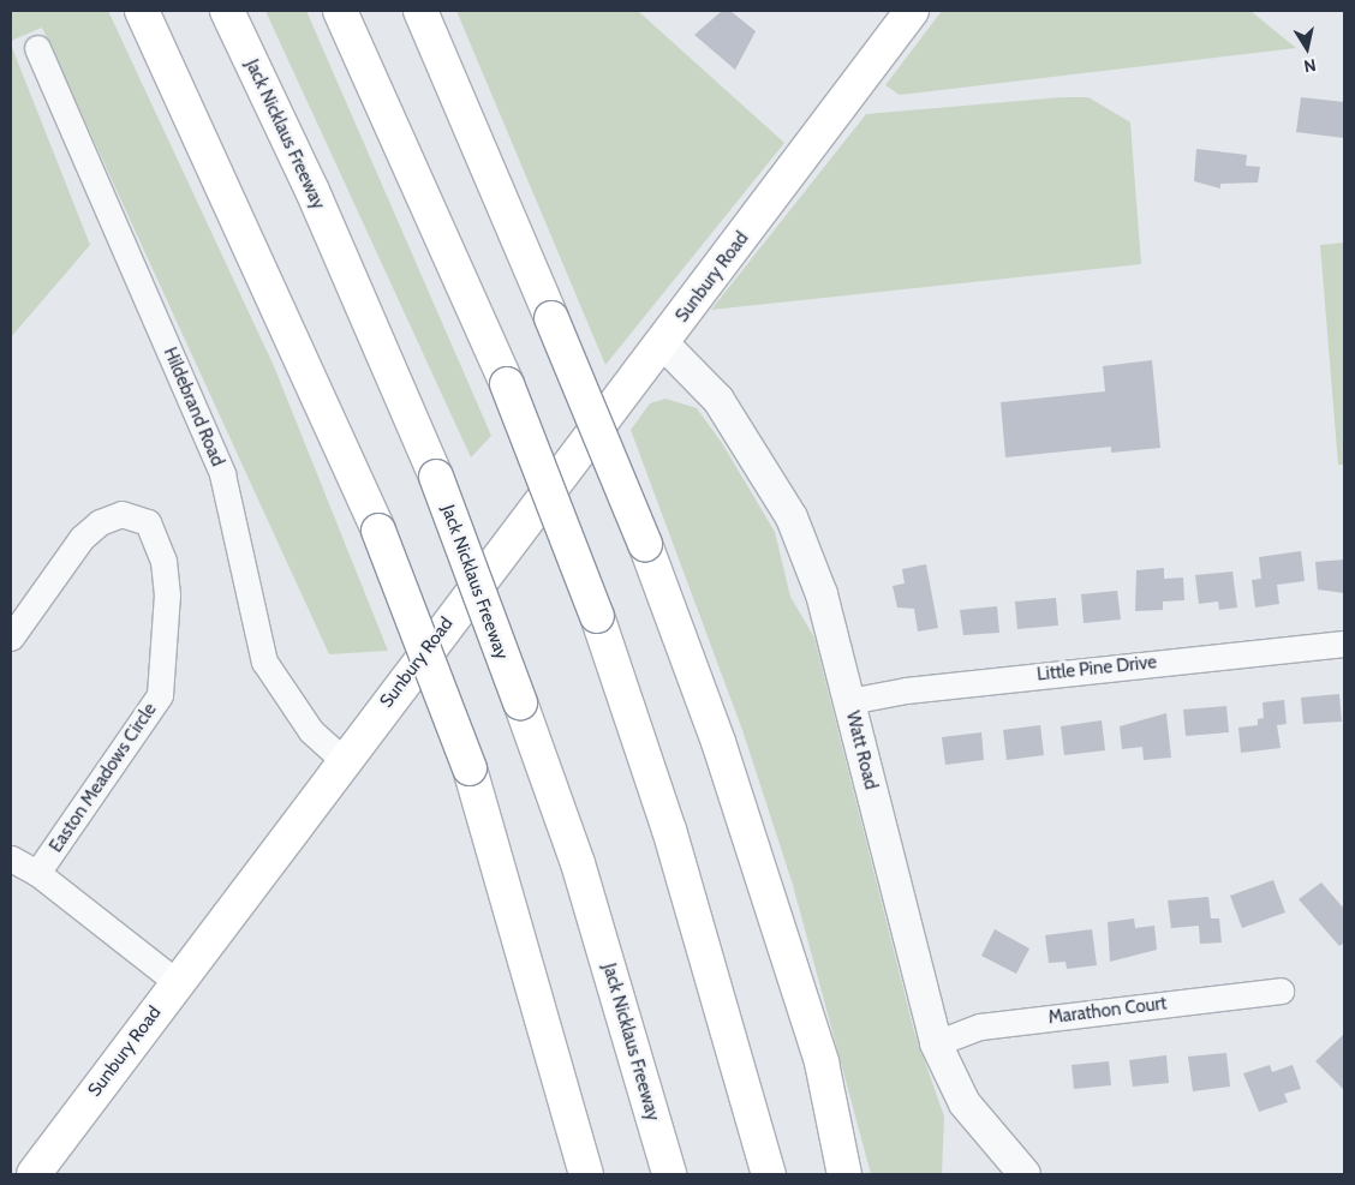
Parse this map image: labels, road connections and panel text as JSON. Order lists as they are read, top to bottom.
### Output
{
  "streets": {
    "main road": ["Jack Nicklaus Freeway", "Sunbury Road"],
    "street": [
      "Hildebrand Road",
      "Little Pine Drive",
      "Watt Road",
      "Easton Meadows Circle",
      "Marathon Court"
    ]
  },
  "crossings": [
    ["Sunbury Road", "Hildebrand Road"],
    ["Sunbury Road", "Watt Road"],
    ["Little Pine Drive", "Watt Road"],
    ["Watt Road", "Marathon Court"]
  ],
  "north": "bottom"
}
